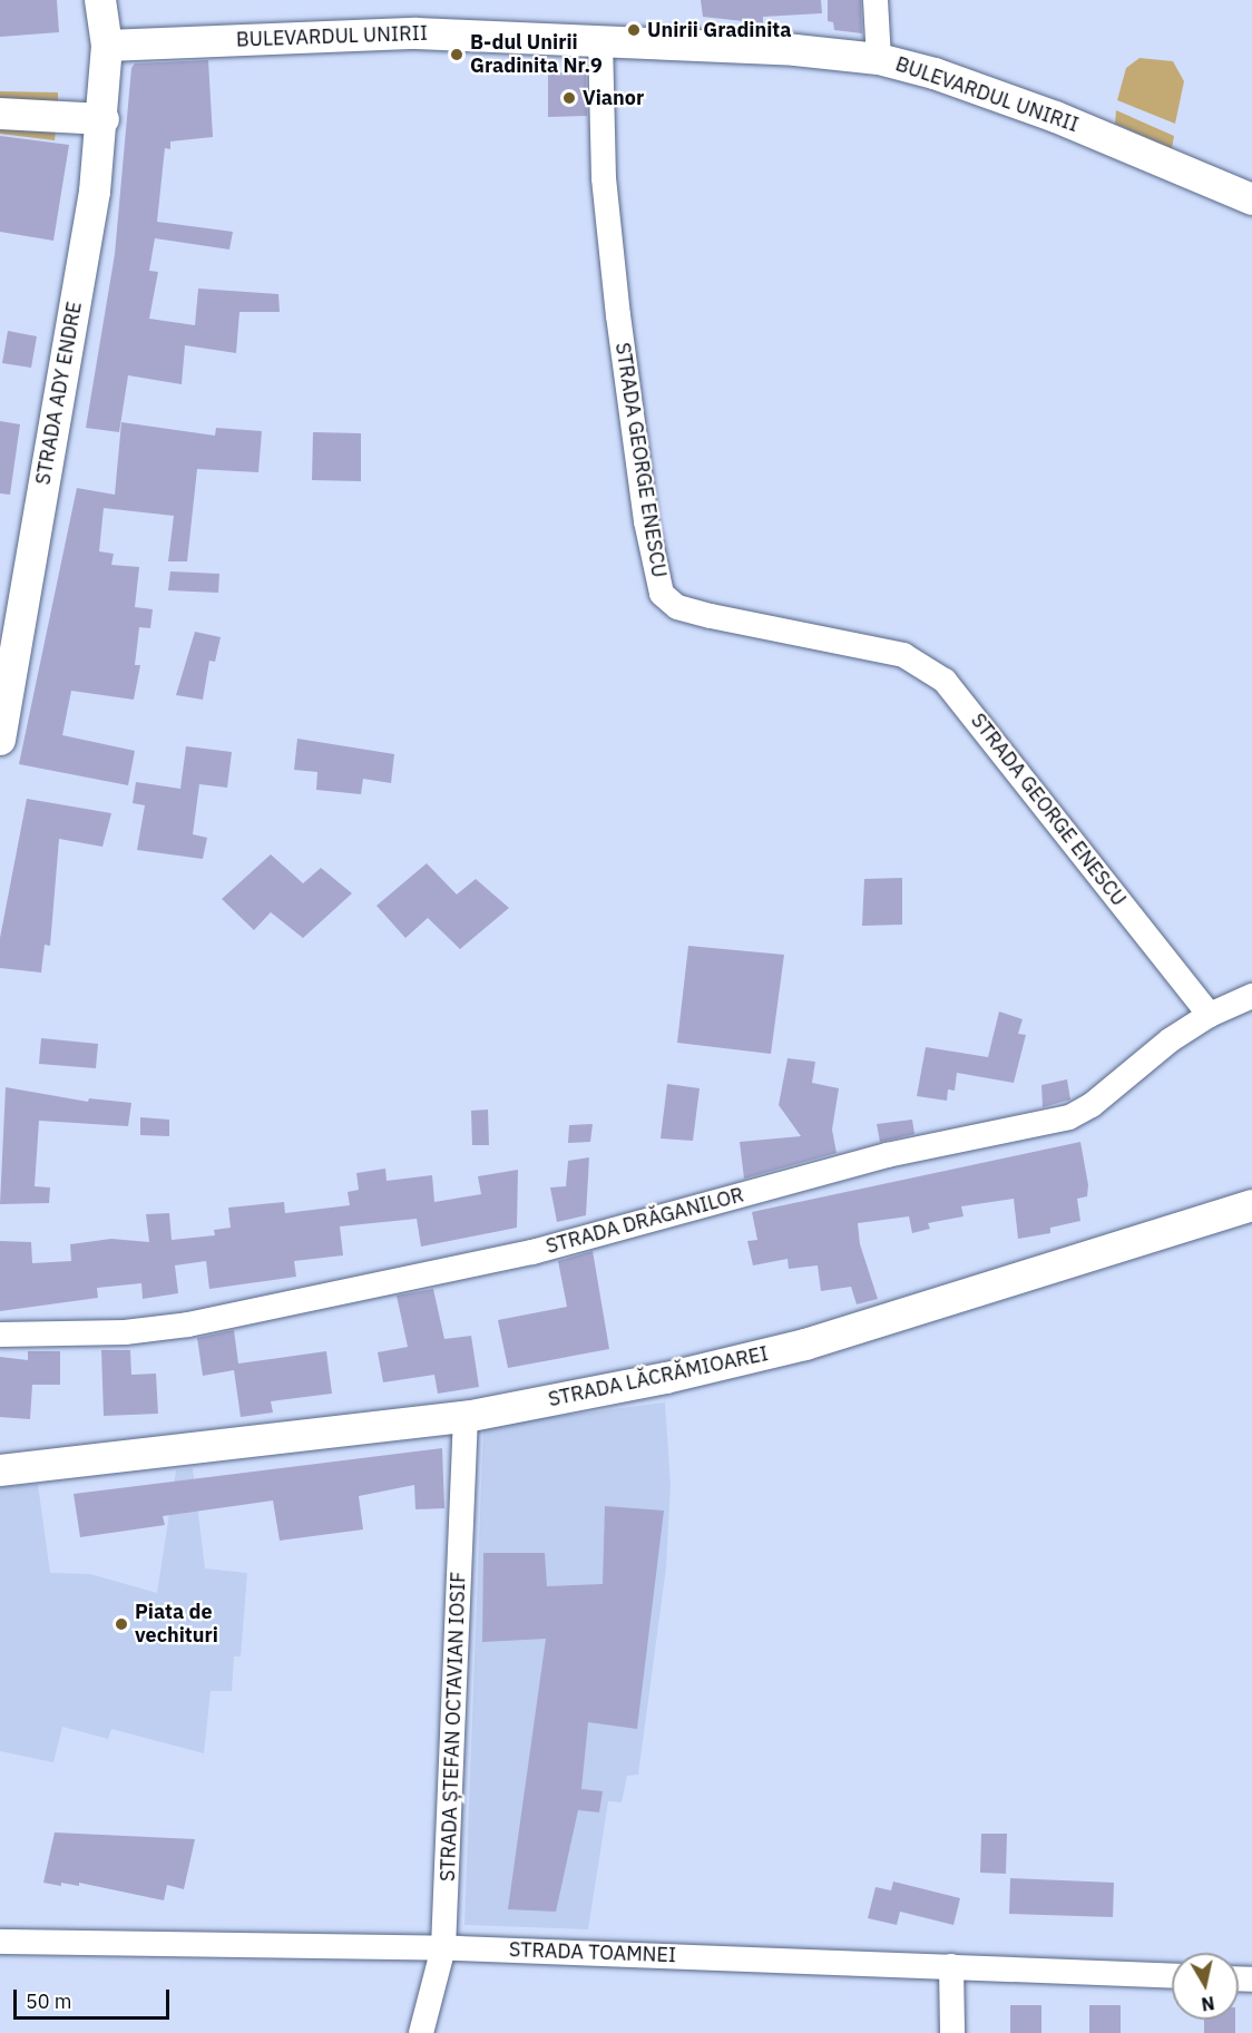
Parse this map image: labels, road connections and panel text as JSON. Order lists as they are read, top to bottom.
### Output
{
  "streets": {
    "main road": ["BULEVARDUL UNIRII", "STRADA ADY ENDRE", "STRADA LĂCRĂMIOAREI"],
    "street": [
      "STRADA GEORGE ENESCU",
      "STRADA DRĂGANILOR",
      "STRADA ȘTEFAN OCTAVIAN IOSIF",
      "STRADA TOAMNEI"
    ]
  },
  "crossings": [
    ["BULEVARDUL UNIRII", "STRADA ADY ENDRE"],
    ["BULEVARDUL UNIRII", "STRADA GEORGE ENESCU"],
    ["STRADA GEORGE ENESCU", "STRADA DRĂGANILOR"],
    ["STRADA LĂCRĂMIOAREI", "STRADA ȘTEFAN OCTAVIAN IOSIF"],
    ["STRADA ȘTEFAN OCTAVIAN IOSIF", "STRADA TOAMNEI"]
  ],
  "places": [
    "Unirii Gradinita",
    "B-dul Unirii Gradinita Nr.9",
    "Vianor",
    "Piata de vechituri"
  ],
  "scale_bar": "50 m",
  "north": "bottom"
}
